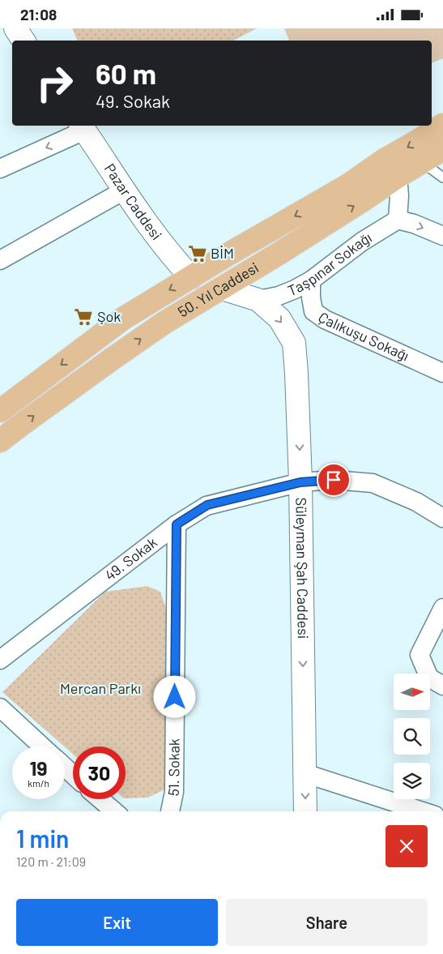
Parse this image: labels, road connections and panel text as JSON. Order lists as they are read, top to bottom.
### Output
{
  "streets": {
    "main road": ["50. Yıl Caddesi"],
    "street": [
      "Pazar Caddesi",
      "Taşpınar Sokağı",
      "Çalıkuşu Sokağı",
      "49. Sokak",
      "Süleyman Şah Caddesi",
      "51. Sokak"
    ]
  },
  "crossings": [
    ["Pazar Caddesi", "50. Yıl Caddesi"],
    ["Taşpınar Sokağı", "Çalıkuşu Sokağı"],
    ["Taşpınar Sokağı", "Süleyman Şah Caddesi"],
    ["50. Yıl Caddesi", "Süleyman Şah Caddesi"],
    ["49. Sokak", "Süleyman Şah Caddesi"],
    ["49. Sokak", "51. Sokak"]
  ],
  "one_way": ["Süleyman Şah Caddesi"],
  "parks": ["Mercan Parkı"],
  "places": {
    "supermarket": ["BİM", "Şok"]
  },
  "north": "right",
  "page": {
    "status": "21:08",
    "turn": ["60 m", "49. Sokak"],
    "speed": "19 km/h",
    "limit": "30",
    "heading": ["1 min", "120 m · 21:09"],
    "buttons": ["Exit", "Share"]
  }
}
